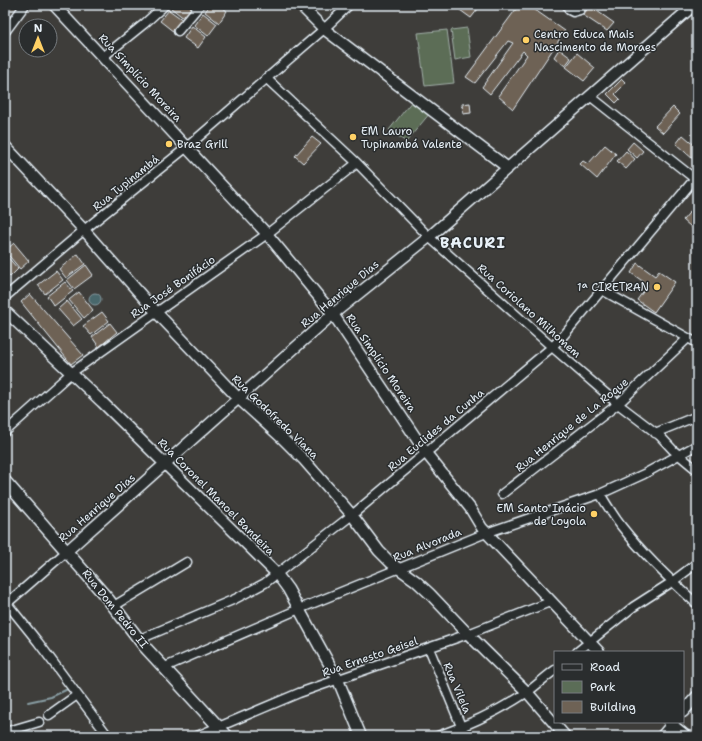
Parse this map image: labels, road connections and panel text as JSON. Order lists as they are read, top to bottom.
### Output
{
  "streets": {
    "main road": ["Rua Dom Pedro II"],
    "street": [
      "Rua Simplício Moreira",
      "Rua Tupinambá",
      "Rua José Bonifácio",
      "Rua Henrique Dias",
      "Rua Coriolano Milhomem",
      "Rua Godofredo Viana",
      "Rua Henrique de La Roque",
      "Rua Euclides da Cunha",
      "Rua Coronel Manoel Bandeira",
      "Rua Alvorada",
      "Rua Ernesto Geisel",
      "Rua Vilela"
    ]
  },
  "crossings": [
    ["Rua Simplício Moreira", "Rua Tupinambá"],
    ["Rua Simplício Moreira", "Rua José Bonifácio"],
    ["Rua Simplício Moreira", "Rua Henrique Dias"],
    ["Rua Simplício Moreira", "Rua Euclides da Cunha"],
    ["Rua Simplício Moreira", "Rua Alvorada"],
    ["Rua Simplício Moreira", "Rua Ernesto Geisel"],
    ["Rua Tupinambá", "Rua Coriolano Milhomem"],
    ["Rua Tupinambá", "Rua Godofredo Viana"],
    ["Rua José Bonifácio", "Rua Coriolano Milhomem"],
    ["Rua José Bonifácio", "Rua Godofredo Viana"],
    ["Rua José Bonifácio", "Rua Coronel Manoel Bandeira"],
    ["Rua Henrique Dias", "Rua Coriolano Milhomem"],
    ["Rua Henrique Dias", "Rua Godofredo Viana"],
    ["Rua Henrique Dias", "Rua Coronel Manoel Bandeira"],
    ["Rua Henrique Dias", "Rua Dom Pedro II"],
    ["Rua Coriolano Milhomem", "Rua Henrique de La Roque"],
    ["Rua Coriolano Milhomem", "Rua Euclides da Cunha"],
    ["Rua Coriolano Milhomem", "Rua Alvorada"],
    ["Rua Godofredo Viana", "Rua Euclides da Cunha"],
    ["Rua Godofredo Viana", "Rua Alvorada"],
    ["Rua Godofredo Viana", "Rua Ernesto Geisel"],
    ["Rua Euclides da Cunha", "Rua Coronel Manoel Bandeira"],
    ["Rua Euclides da Cunha", "Rua Dom Pedro II"],
    ["Rua Coronel Manoel Bandeira", "Rua Alvorada"],
    ["Rua Coronel Manoel Bandeira", "Rua Ernesto Geisel"],
    ["Rua Alvorada", "Rua Dom Pedro II"],
    ["Rua Dom Pedro II", "Rua Ernesto Geisel"],
    ["Rua Ernesto Geisel", "Rua Vilela"]
  ],
  "districts": ["BACURI"],
  "places": [
    "Centro Educa Mais Nascimento de Moraes",
    "EM Lauro Tupinambá Valente",
    "Braz Grill",
    "1ª CIRETRAN",
    "EM Santo Inácio de Loyola"
  ],
  "legend": ["Road", "Park", "Building"],
  "north": "top"
}
